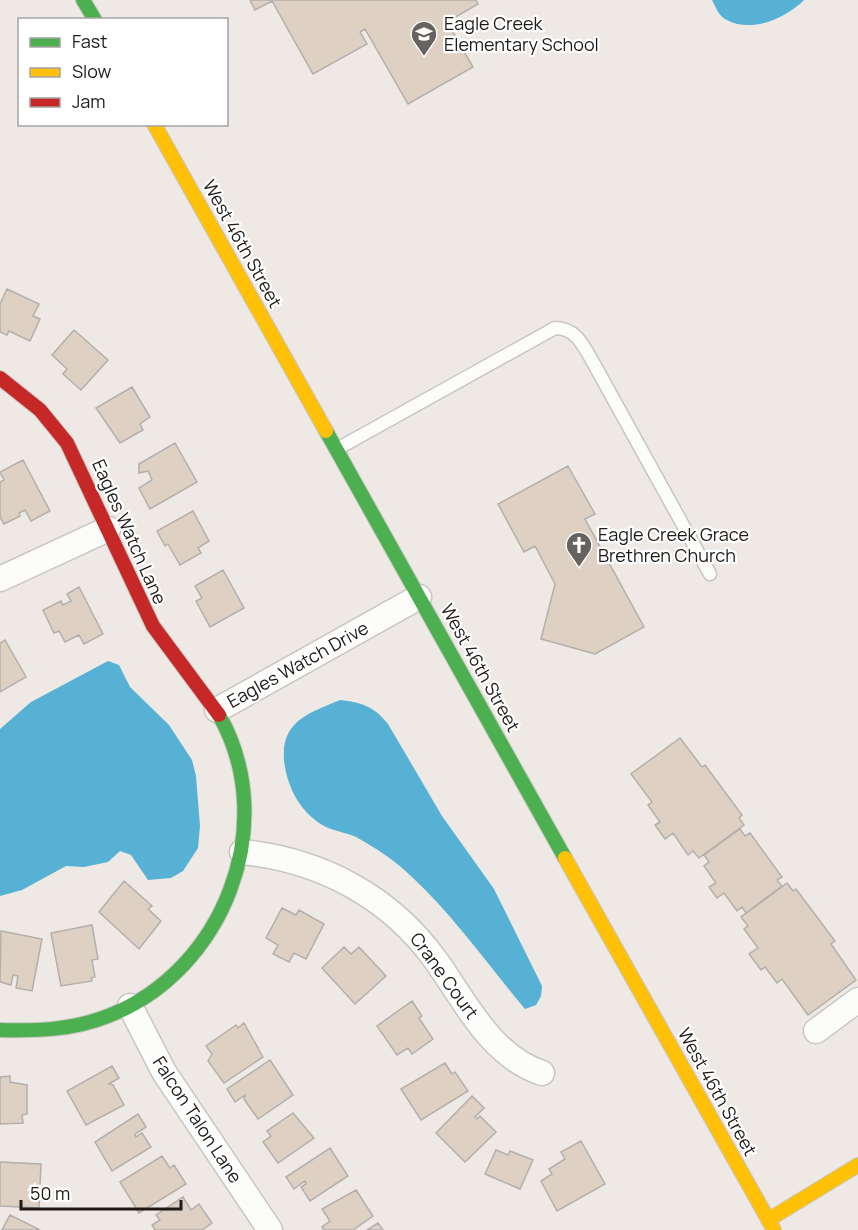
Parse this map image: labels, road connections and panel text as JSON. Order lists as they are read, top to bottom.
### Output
{
  "streets": {
    "street": [
      "West 46th Street",
      "Eagles Watch Lane",
      "Eagles Watch Drive",
      "Crane Court",
      "Falcon Talon Lane"
    ]
  },
  "crossings": [
    ["West 46th Street", "Eagles Watch Drive"],
    ["Eagles Watch Lane", "Eagles Watch Drive"],
    ["Eagles Watch Drive", "Crane Court"],
    ["Eagles Watch Drive", "Falcon Talon Lane"]
  ],
  "places": {
    "school or university": ["Eagle Creek Elementary School"],
    "church": ["Eagle Creek Grace Brethren Church"]
  },
  "legend": ["Fast", "Slow", "Jam"],
  "scale_bar": "50 m"
}
